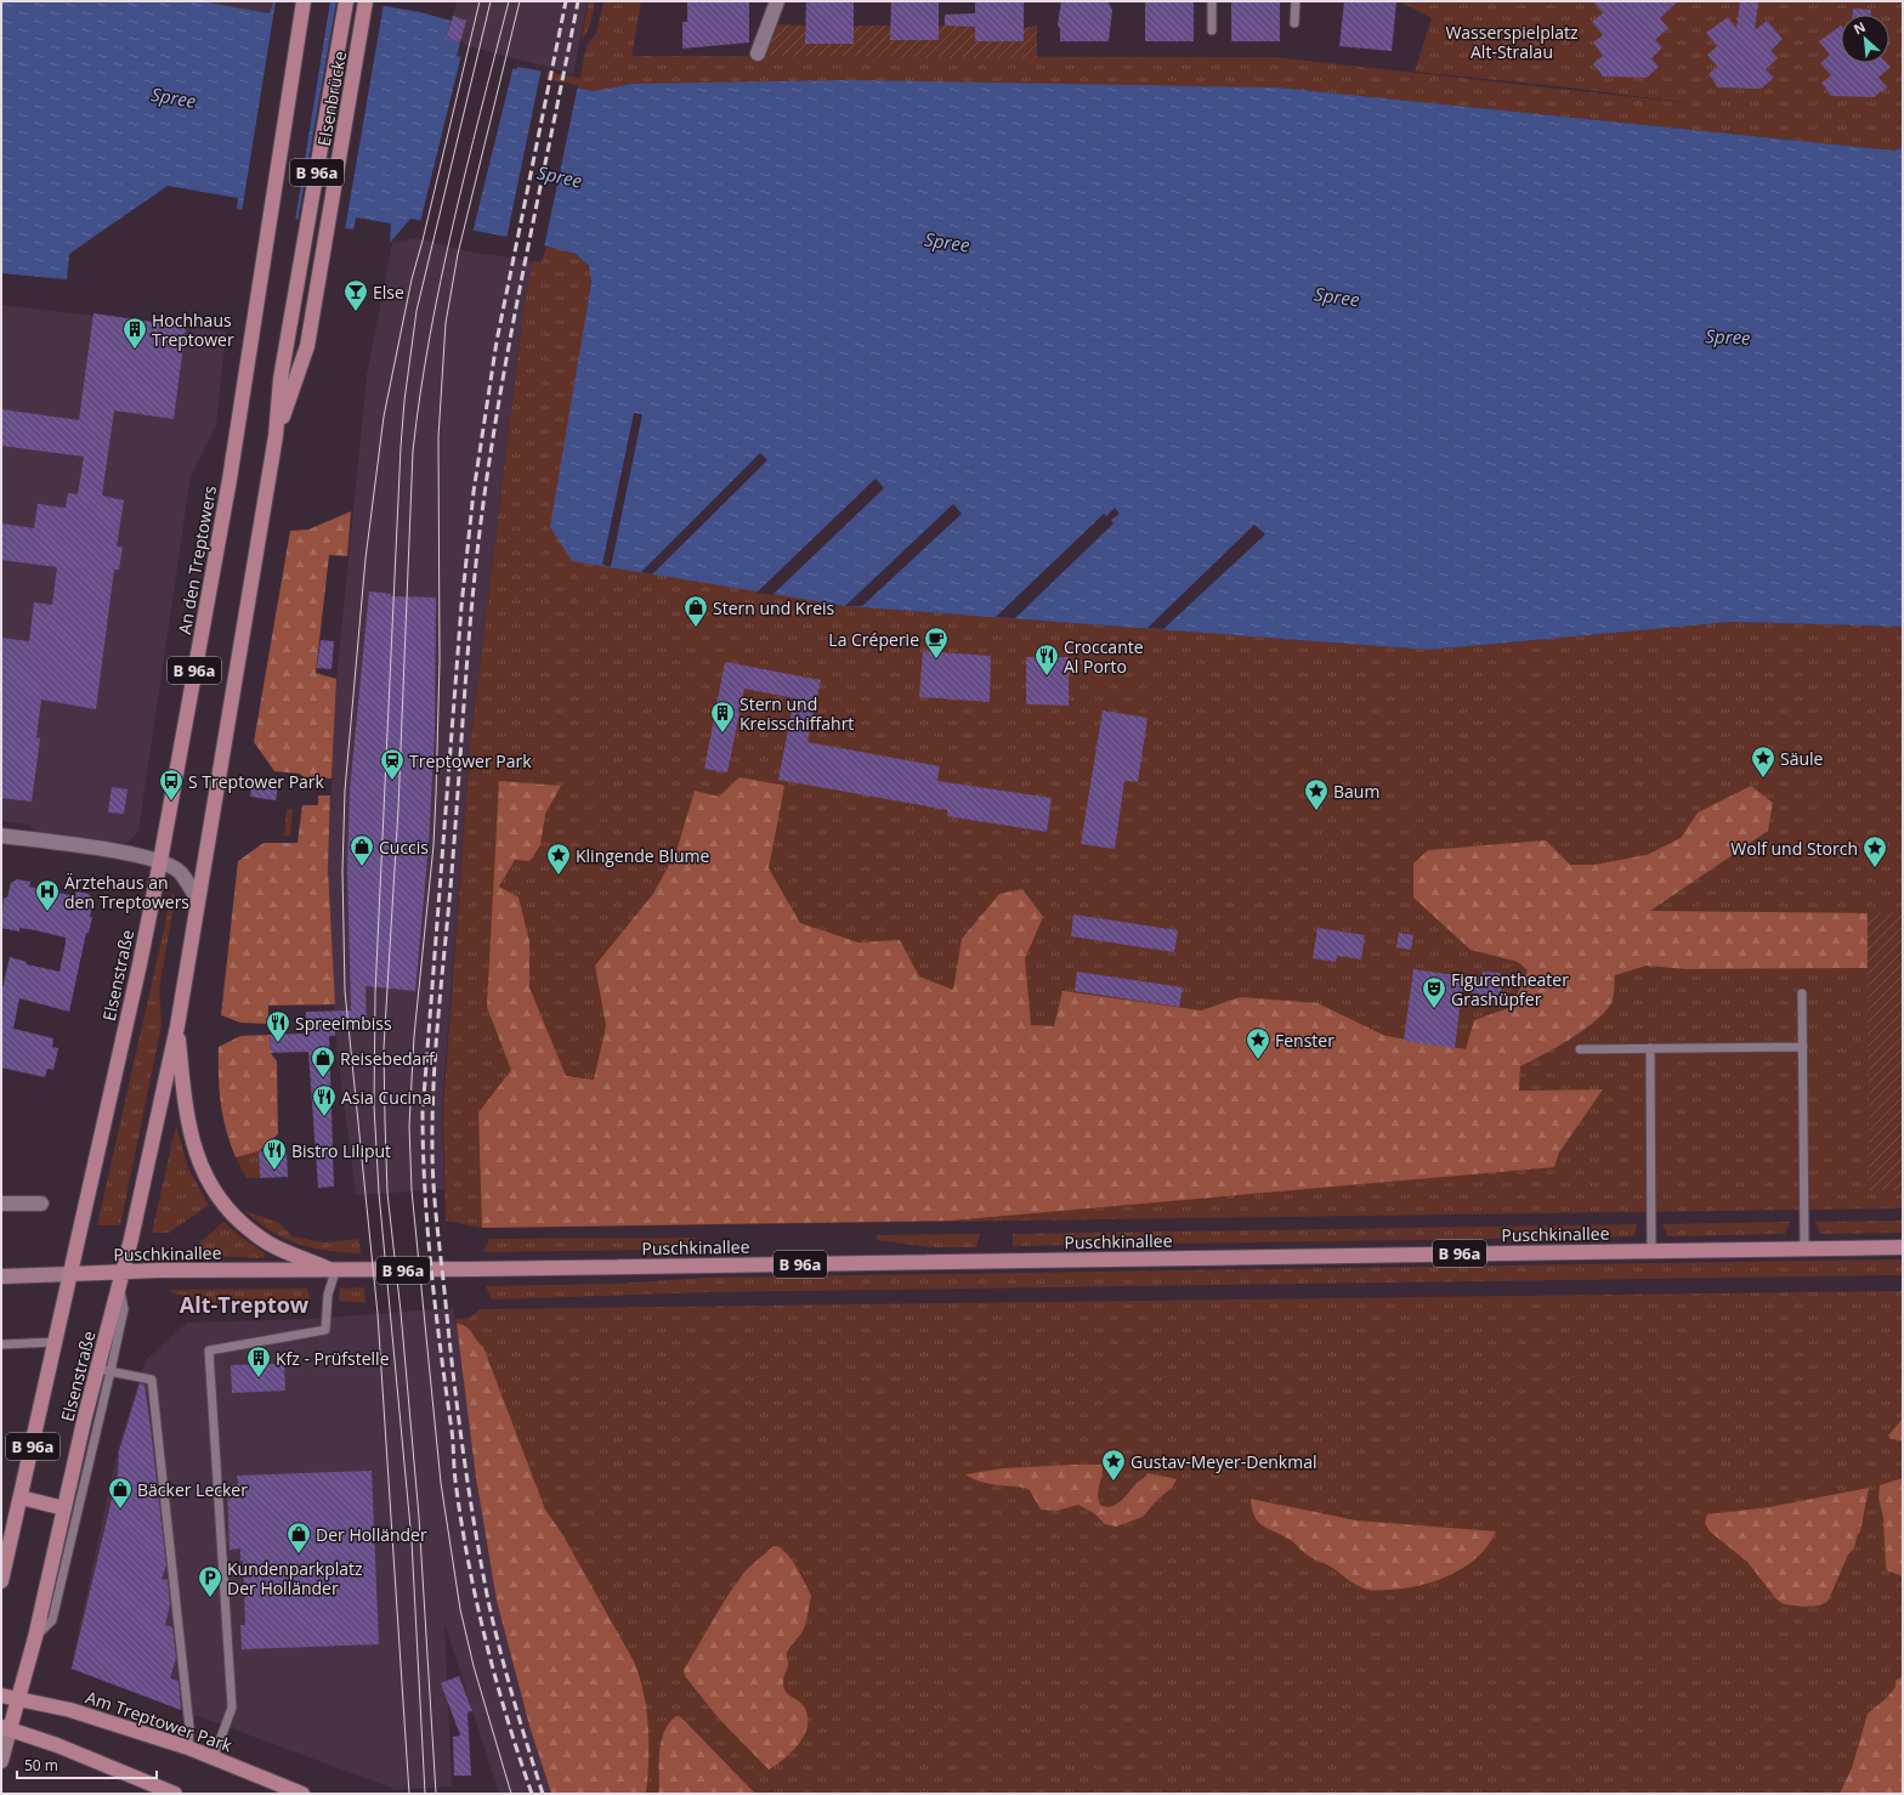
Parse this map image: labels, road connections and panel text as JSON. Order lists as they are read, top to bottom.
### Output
{
  "streets": {
    "main road": [
      "Elsenbrücke",
      "B 96a",
      "An den Treptowers",
      "Elsenstraße",
      "Puschkinallee",
      "Am Treptower Park"
    ]
  },
  "crossings": [
    ["Elsenbrücke", "B 96a"],
    ["B 96a", "Elsenstraße"],
    ["An den Treptowers", "Elsenstraße"],
    ["Elsenstraße", "Puschkinallee"],
    ["Elsenstraße", "Am Treptower Park"]
  ],
  "districts": ["Alt-Treptow"],
  "water": ["Spree"],
  "parks": ["Wasserspielplatz Alt-Stralau"],
  "places": {
    "bar": ["Else"],
    "building": ["Hochhaus Treptower", "Stern und Kreisschiffahrt", "Kfz - Prüfstelle"],
    "shop": [
      "Stern und Kreis",
      "Cuccis",
      "Reisebedarf",
      "Bäcker Lecker",
      "Der Holländer"
    ],
    "cafe": ["La Créperie"],
    "restaurant": [
      "Croccante Al Porto",
      "Spreeimbiss",
      "Asia Cucina",
      "Bistro Liliput"
    ],
    "place": [
      "Säule",
      "Baum",
      "Wolf und Storch",
      "Klingende Blume",
      "Fenster",
      "Gustav-Meyer-Denkmal"
    ],
    "station": ["Treptower Park"],
    "bus stop": ["S Treptower Park"],
    "hospital": ["Ärztehaus an den Treptowers"],
    "theatre": ["Figurentheater Grashüpfer"],
    "parking": ["Kundenparkplatz Der Holländer"]
  },
  "scale_bar": "50 m",
  "north": "top left"
}
